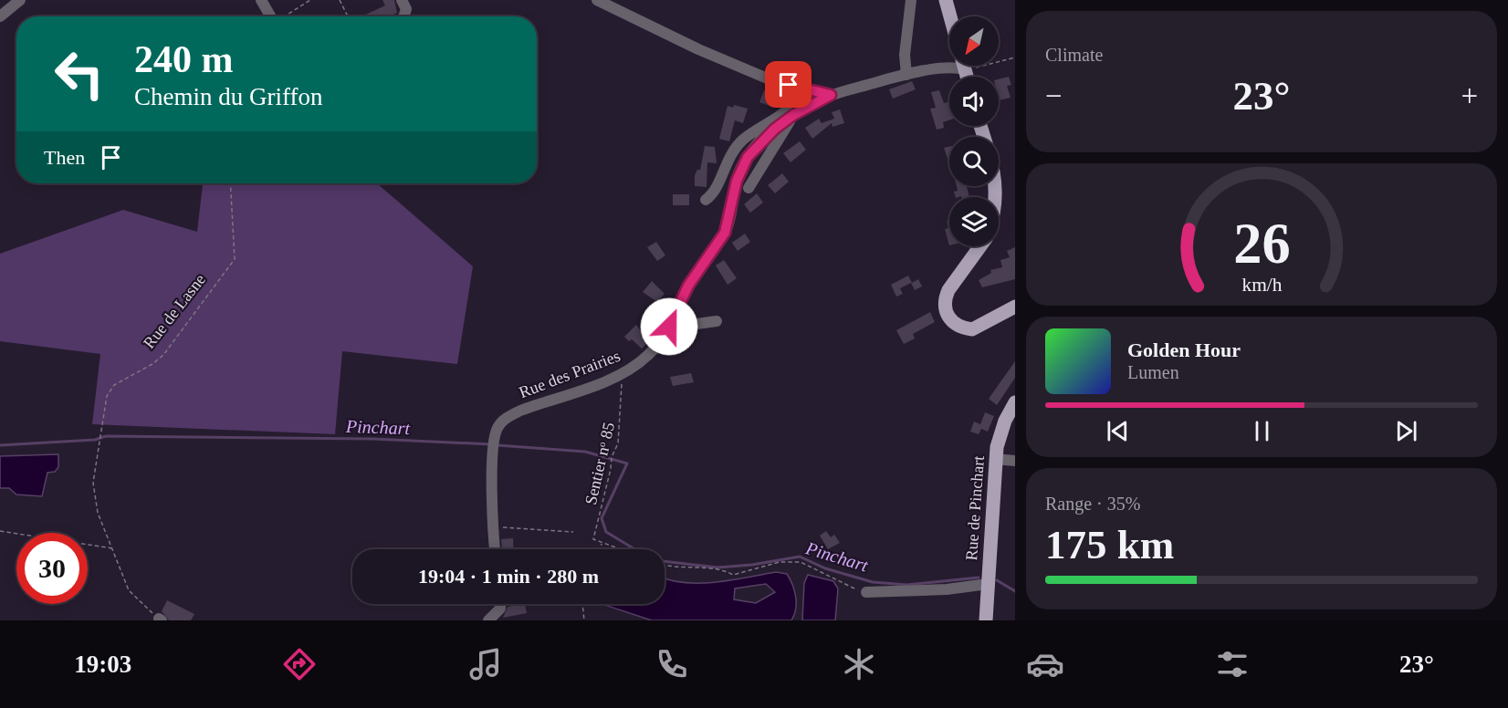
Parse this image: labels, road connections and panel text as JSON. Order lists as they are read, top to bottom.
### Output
{
  "streets": {
    "main road": ["Rue de Pinchart"],
    "street": ["Rue des Prairies"],
    "path": ["Rue de Lasne", "Sentier nᵒ 85"]
  },
  "crossings": [
    ["Rue des Prairies", "Sentier nᵒ 85"]
  ],
  "water": ["Pinchart"],
  "north": "bottom left",
  "page": {
    "tile": [
      "Climate",
      ["Range · 35%", "175 km"]
    ],
    "turn": ["240 m", "Chemin du Griffon"],
    "heat": ["−", "23°", "+"],
    "then": "Then",
    "song": ["Golden Hour", "Lumen"],
    "limit": "30",
    "trip": "19:04 · 1 min · 280 m",
    "tabs": ["19:03", "23°"],
    "gauge": ["26", "km/h"]
  }
}
